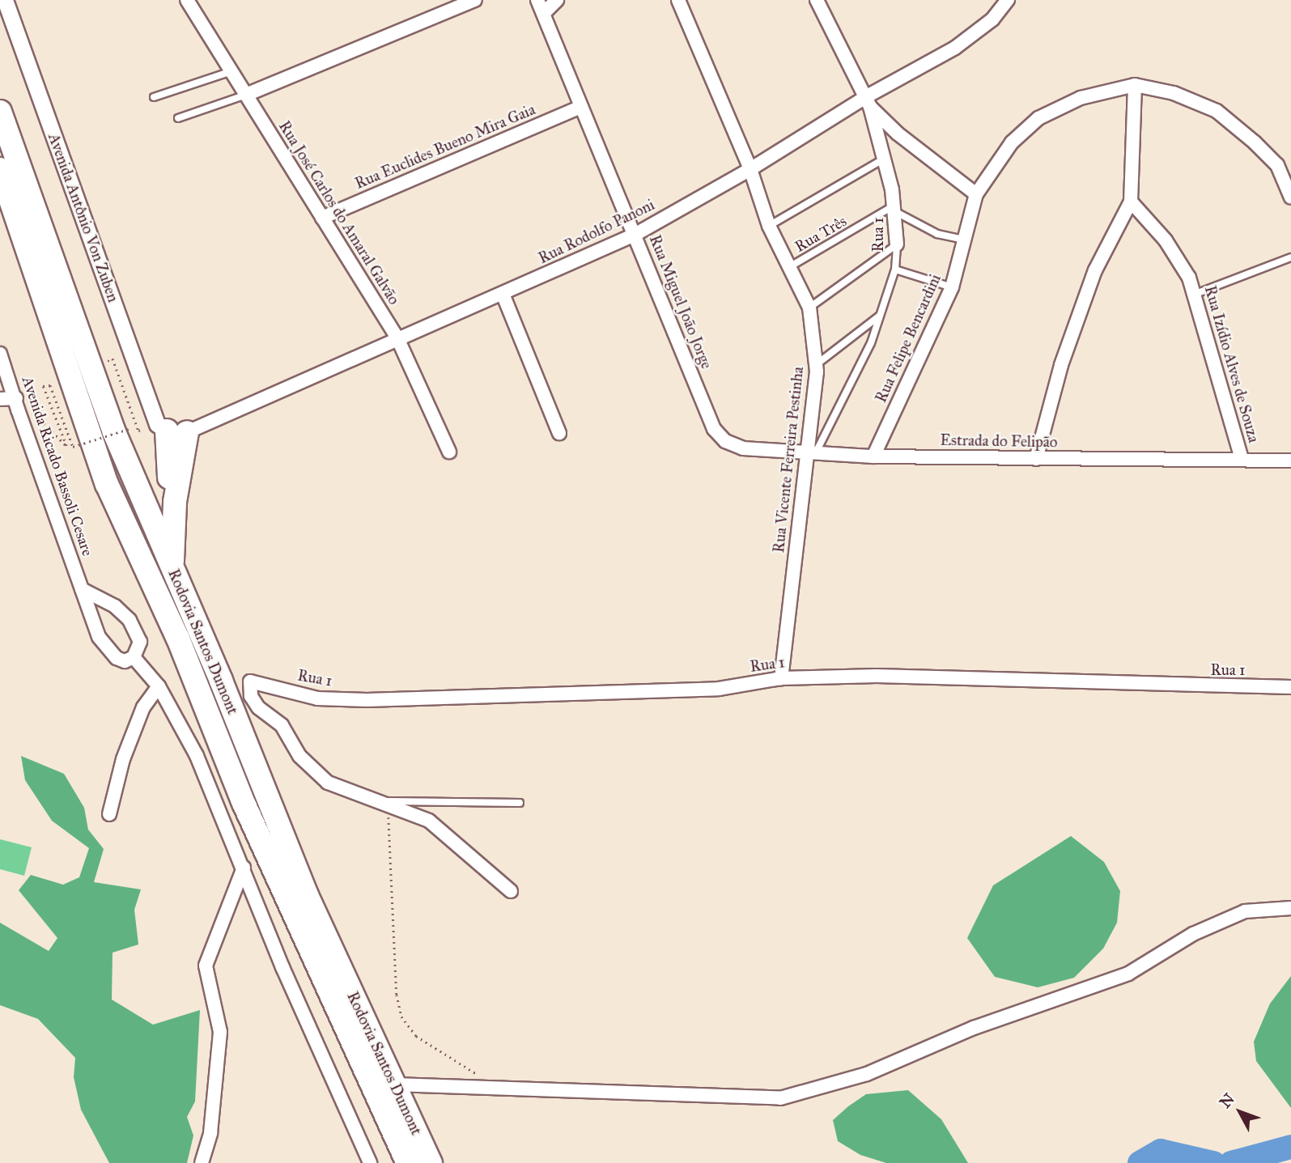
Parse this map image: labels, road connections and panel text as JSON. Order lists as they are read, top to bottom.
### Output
{
  "streets": {
    "highway": ["Rodovia Santos Dumont"],
    "street": [
      "Rua Euclides Bueno Mira Gaia",
      "Rua José Carlos do Amaral Galvão",
      "Avenida Antônio Von Zuben",
      "Rua Rodolfo Panoni",
      "Rua 1",
      "Rua Miguel João Jorge",
      "Rua Felipe Bencardini",
      "Rua Izídio Alves de Souza",
      "Estrada do Felipão",
      "Rua Vicente Ferreira Pestinha",
      "Avenida Ricado Bassoli Cesare"
    ],
    "lane": ["Rua Três"]
  },
  "crossings": [
    ["Rua Euclides Bueno Mira Gaia", "Rua José Carlos do Amaral Galvão"],
    ["Rua Euclides Bueno Mira Gaia", "Rua Miguel João Jorge"],
    ["Rua José Carlos do Amaral Galvão", "Rua Rodolfo Panoni"],
    ["Avenida Antônio Von Zuben", "Rua Rodolfo Panoni"],
    ["Rua Rodolfo Panoni", "Rua 1"],
    ["Rua Rodolfo Panoni", "Rua Miguel João Jorge"],
    ["Rua Rodolfo Panoni", "Rua Vicente Ferreira Pestinha"],
    ["Rua Três", "Rua 1"],
    ["Rua Três", "Rua Vicente Ferreira Pestinha"],
    ["Rua 1", "Estrada do Felipão"],
    ["Rua 1", "Rua Vicente Ferreira Pestinha"],
    ["Rua Miguel João Jorge", "Estrada do Felipão"],
    ["Rua Felipe Bencardini", "Estrada do Felipão"],
    ["Rua Izídio Alves de Souza", "Estrada do Felipão"],
    ["Estrada do Felipão", "Rua Vicente Ferreira Pestinha"]
  ],
  "north": "top left"
}
